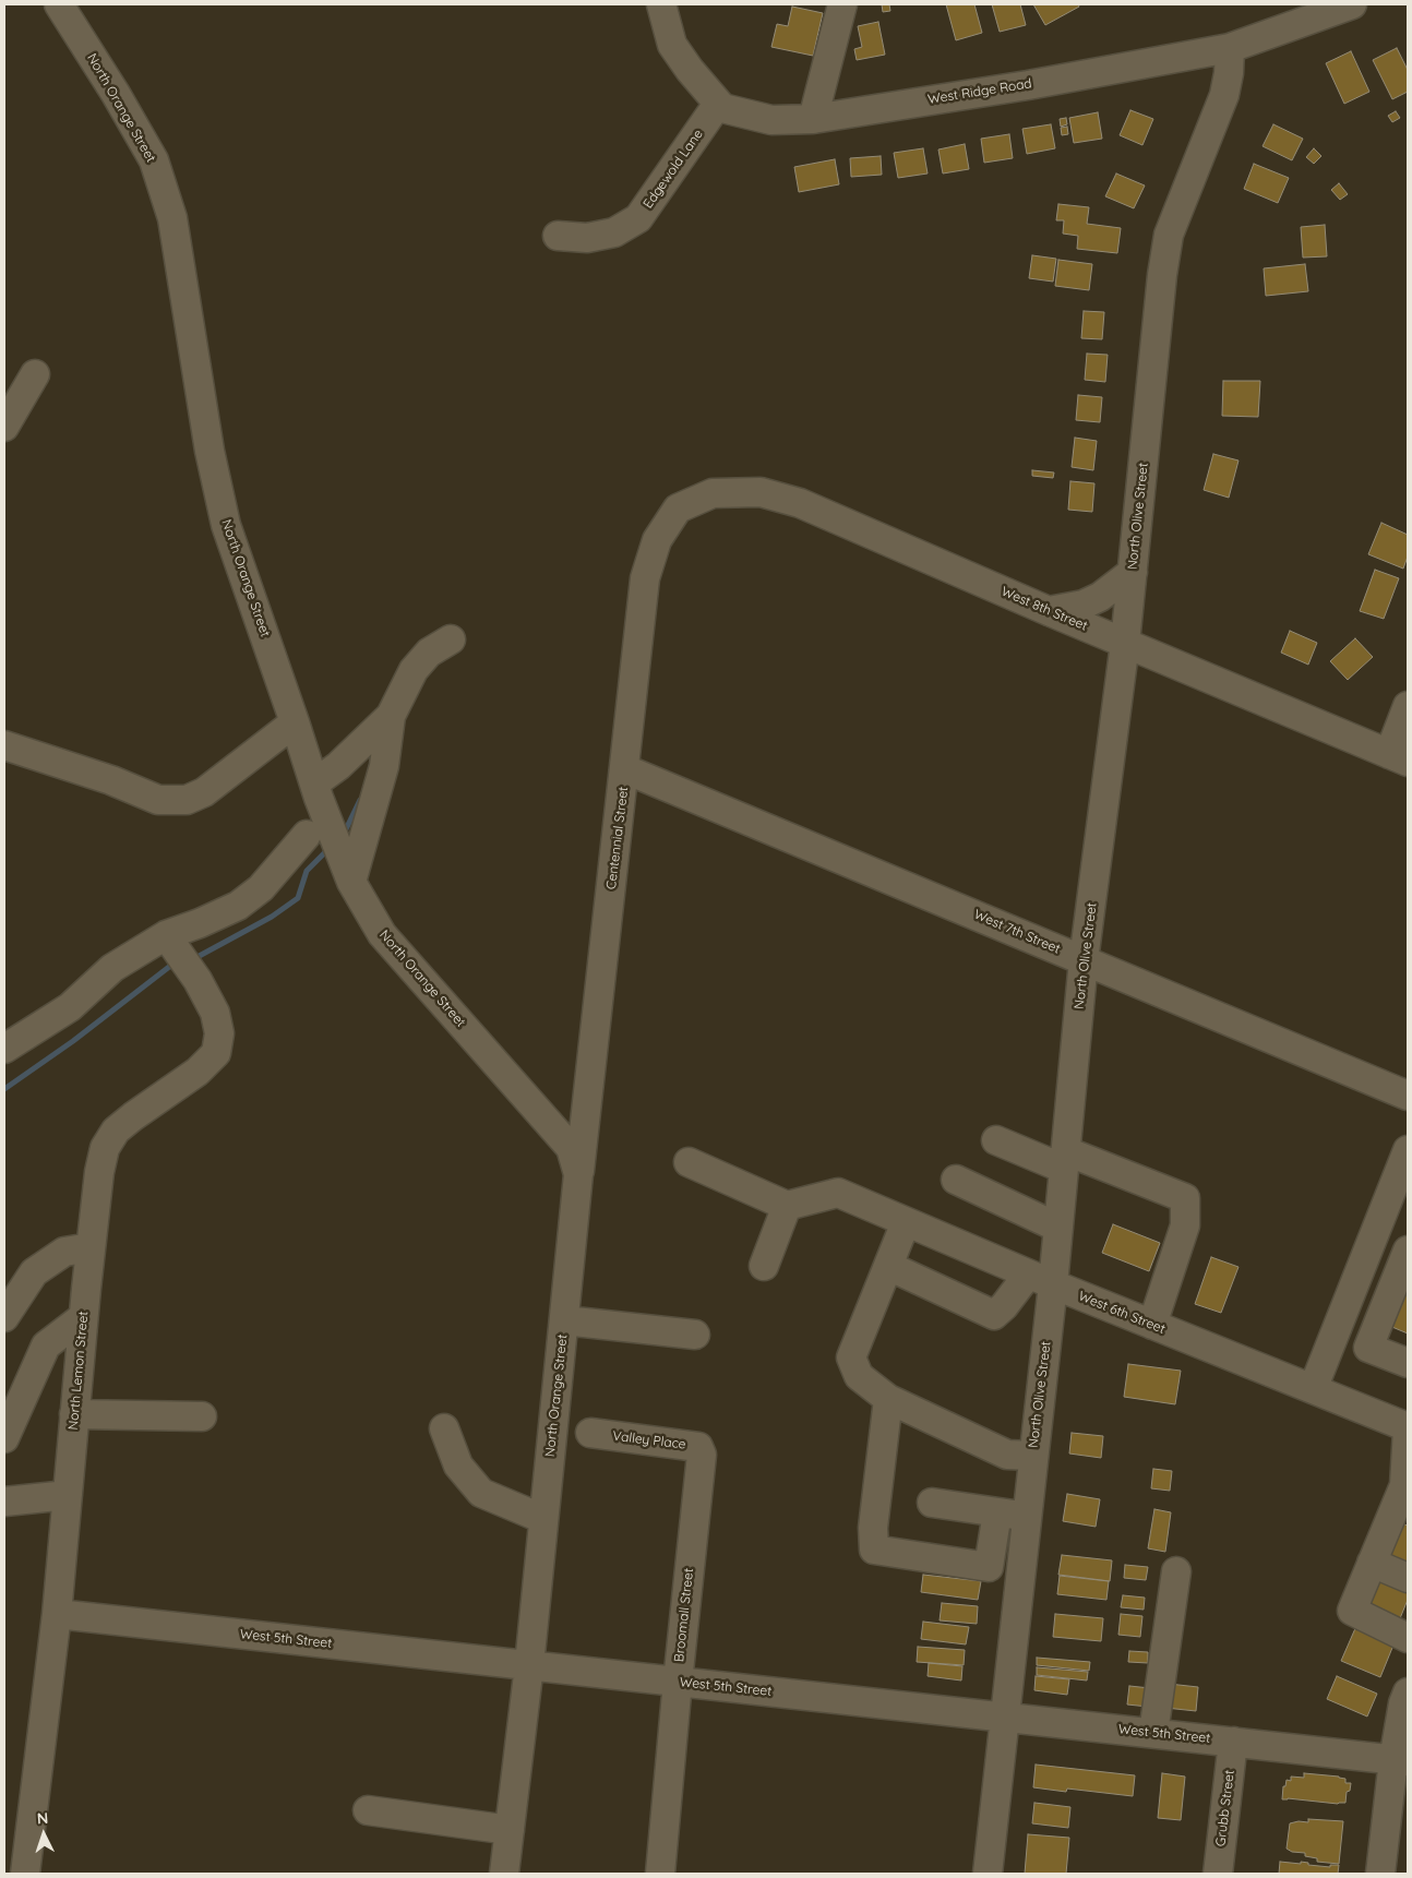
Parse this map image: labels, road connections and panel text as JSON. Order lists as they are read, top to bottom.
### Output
{
  "streets": {
    "street": [
      "West Ridge Road",
      "North Orange Street",
      "Edgewold Lane",
      "North Olive Street",
      "West 8th Street",
      "Centennial Street",
      "West 7th Street",
      "West 6th Street",
      "North Lemon Street",
      "Valley Place",
      "Broomall Street",
      "West 5th Street",
      "Grubb Street"
    ]
  },
  "crossings": [
    ["West Ridge Road", "Edgewold Lane"],
    ["West Ridge Road", "North Olive Street"],
    ["North Orange Street", "Centennial Street"],
    ["North Orange Street", "West 5th Street"],
    ["North Olive Street", "West 8th Street"],
    ["North Olive Street", "West 7th Street"],
    ["North Olive Street", "West 6th Street"],
    ["North Olive Street", "West 5th Street"],
    ["West 8th Street", "Centennial Street"],
    ["Centennial Street", "West 7th Street"],
    ["North Lemon Street", "West 5th Street"],
    ["Valley Place", "Broomall Street"],
    ["Broomall Street", "West 5th Street"],
    ["West 5th Street", "Grubb Street"]
  ],
  "north": "top"
}
